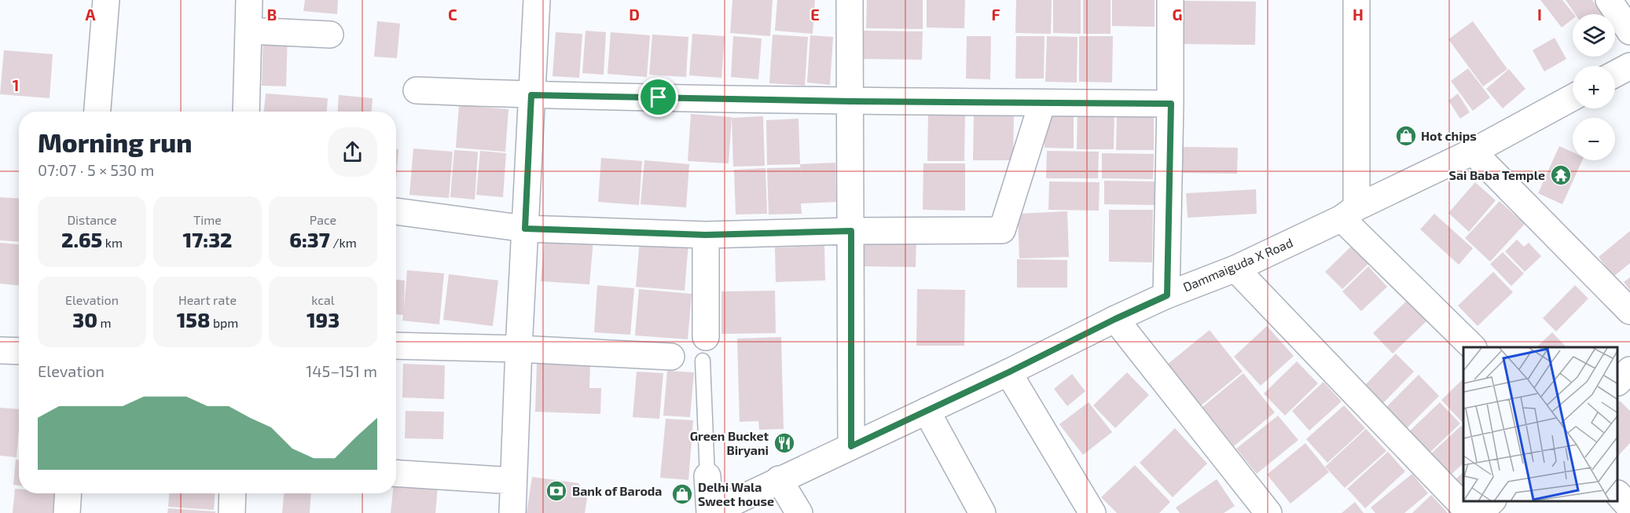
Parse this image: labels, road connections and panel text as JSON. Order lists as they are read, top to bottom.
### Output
{
  "streets": {
    "street": ["Dammaiguda X Road"]
  },
  "places": {
    "shop": ["Hot chips", "Delhi Wala Sweet house"],
    "temple": ["Sai Baba Temple"],
    "restaurant": ["Green Bucket Biryani"],
    "bank": ["Bank of Baroda"]
  },
  "page": {
    "map_buttons": ["+", "−"],
    "heading": ["Morning run", "07:07 · 5 × 530 m"],
    "stats": [
      ["Distance", "2.65 km"],
      ["Time", "17:32"],
      ["Pace", "6:37 /km"],
      ["Elevation", "30 m"],
      ["Heart rate", "158 bpm"],
      ["kcal", "193"]
    ],
    "chart": ["Elevation", "145–151 m"]
  },
  "grid": {
    "columns": [
      "A",
      "B",
      "C",
      "D",
      "E",
      "F",
      "G",
      "H",
      "I"
    ],
    "rows": ["1"]
  }
}
